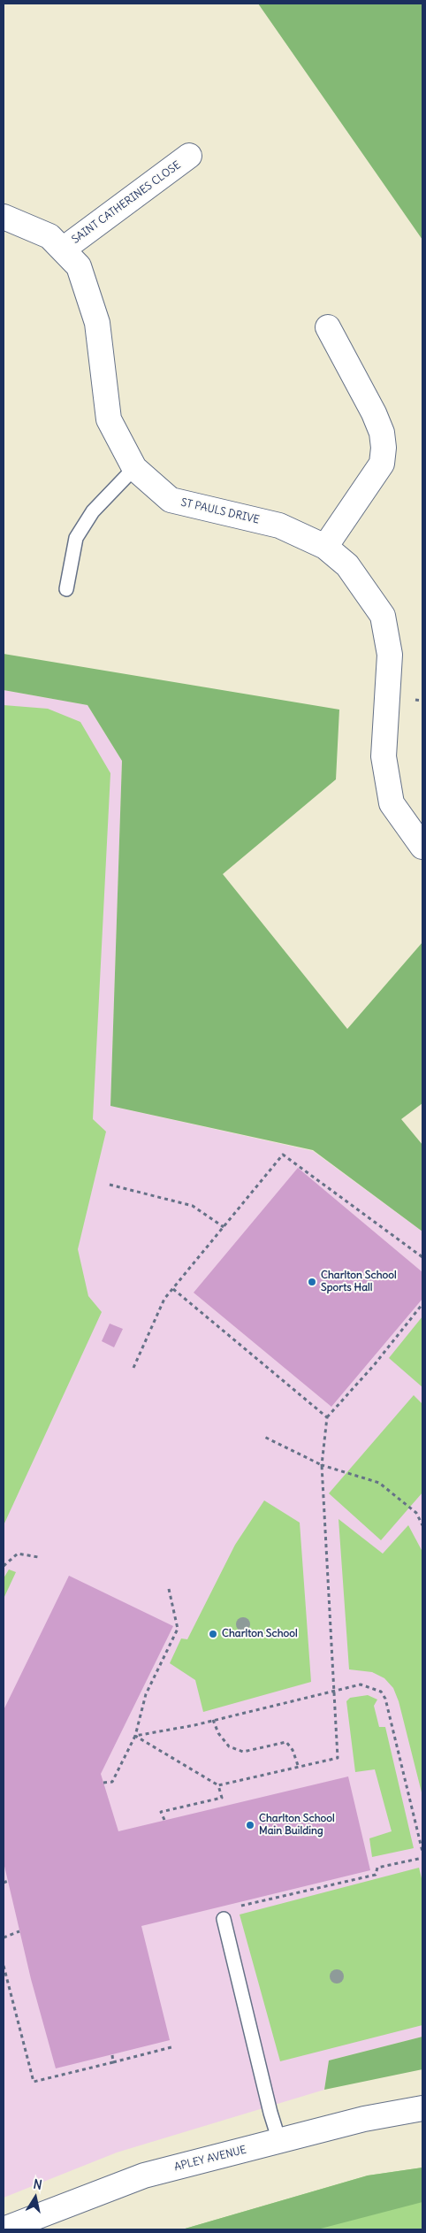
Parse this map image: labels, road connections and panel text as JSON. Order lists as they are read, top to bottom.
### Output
{
  "streets": {
    "street": ["SAINT CATHERINES CLOSE", "ST PAULS DRIVE", "APLEY AVENUE"]
  },
  "crossings": [
    ["SAINT CATHERINES CLOSE", "ST PAULS DRIVE"]
  ],
  "places": ["Charlton School Sports Hall", "Charlton School", "Charlton School Main Building"],
  "north": "top"
}
